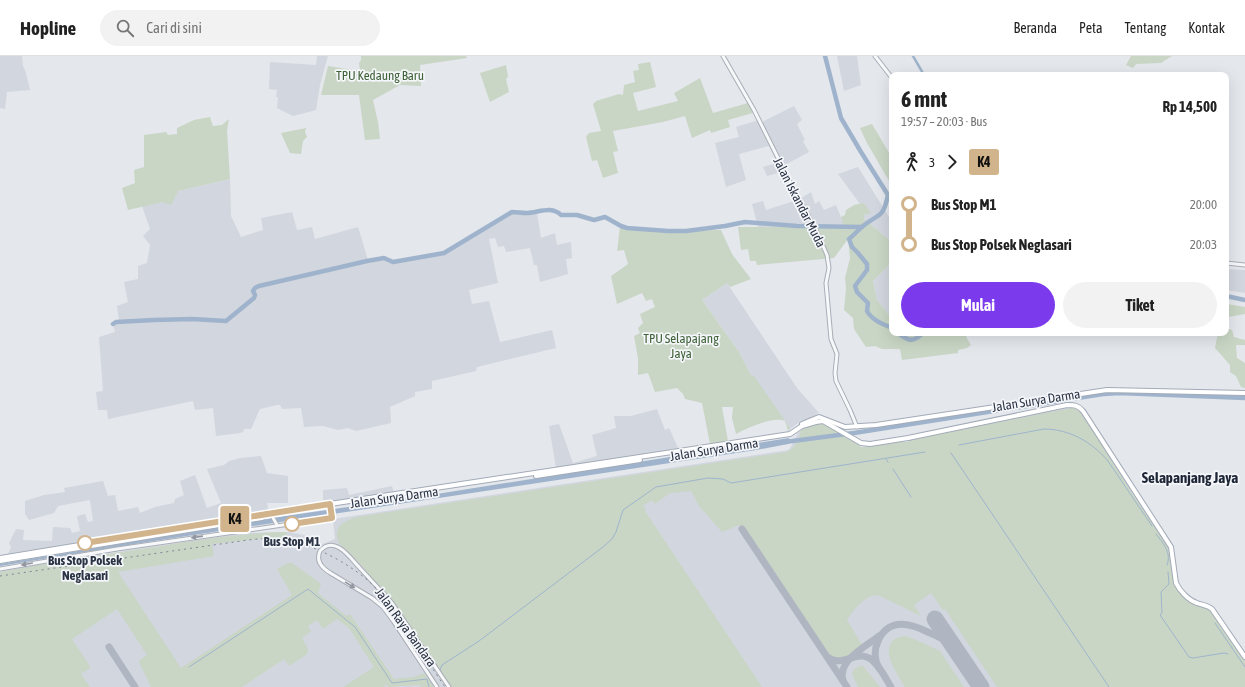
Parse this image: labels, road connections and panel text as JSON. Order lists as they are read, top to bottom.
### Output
{
  "streets": {
    "main road": ["Jalan Surya Darma"],
    "street": ["Jalan Iskandar Muda", "Jalan Raya Bandara"]
  },
  "crossings": [
    ["Jalan Iskandar Muda", "Jalan Surya Darma"]
  ],
  "districts": ["Selapanjang Jaya"],
  "parks": ["TPU Kedaung Baru", "TPU Selapajang Jaya"],
  "places": ["Bus Stop M1", "Bus Stop Polsek Neglasari"],
  "lines": ["bus line K4"],
  "page": {
    "header": "Hopline",
    "search": "Cari di sini",
    "nav": [
      "Beranda",
      "Peta",
      "Tentang",
      "Kontak"
    ],
    "on_map": "K4",
    "heading": ["6 mnt", "19:57 – 20:03 · Bus", "Rp 14,500"],
    "legs": ["3", "K4"],
    "list": [
      {
        "name": "Bus Stop M1",
        "value": "20:00"
      },
      {
        "name": "Bus Stop Polsek Neglasari",
        "value": "20:03"
      }
    ],
    "buttons": ["Mulai", "Tiket"]
  }
}
